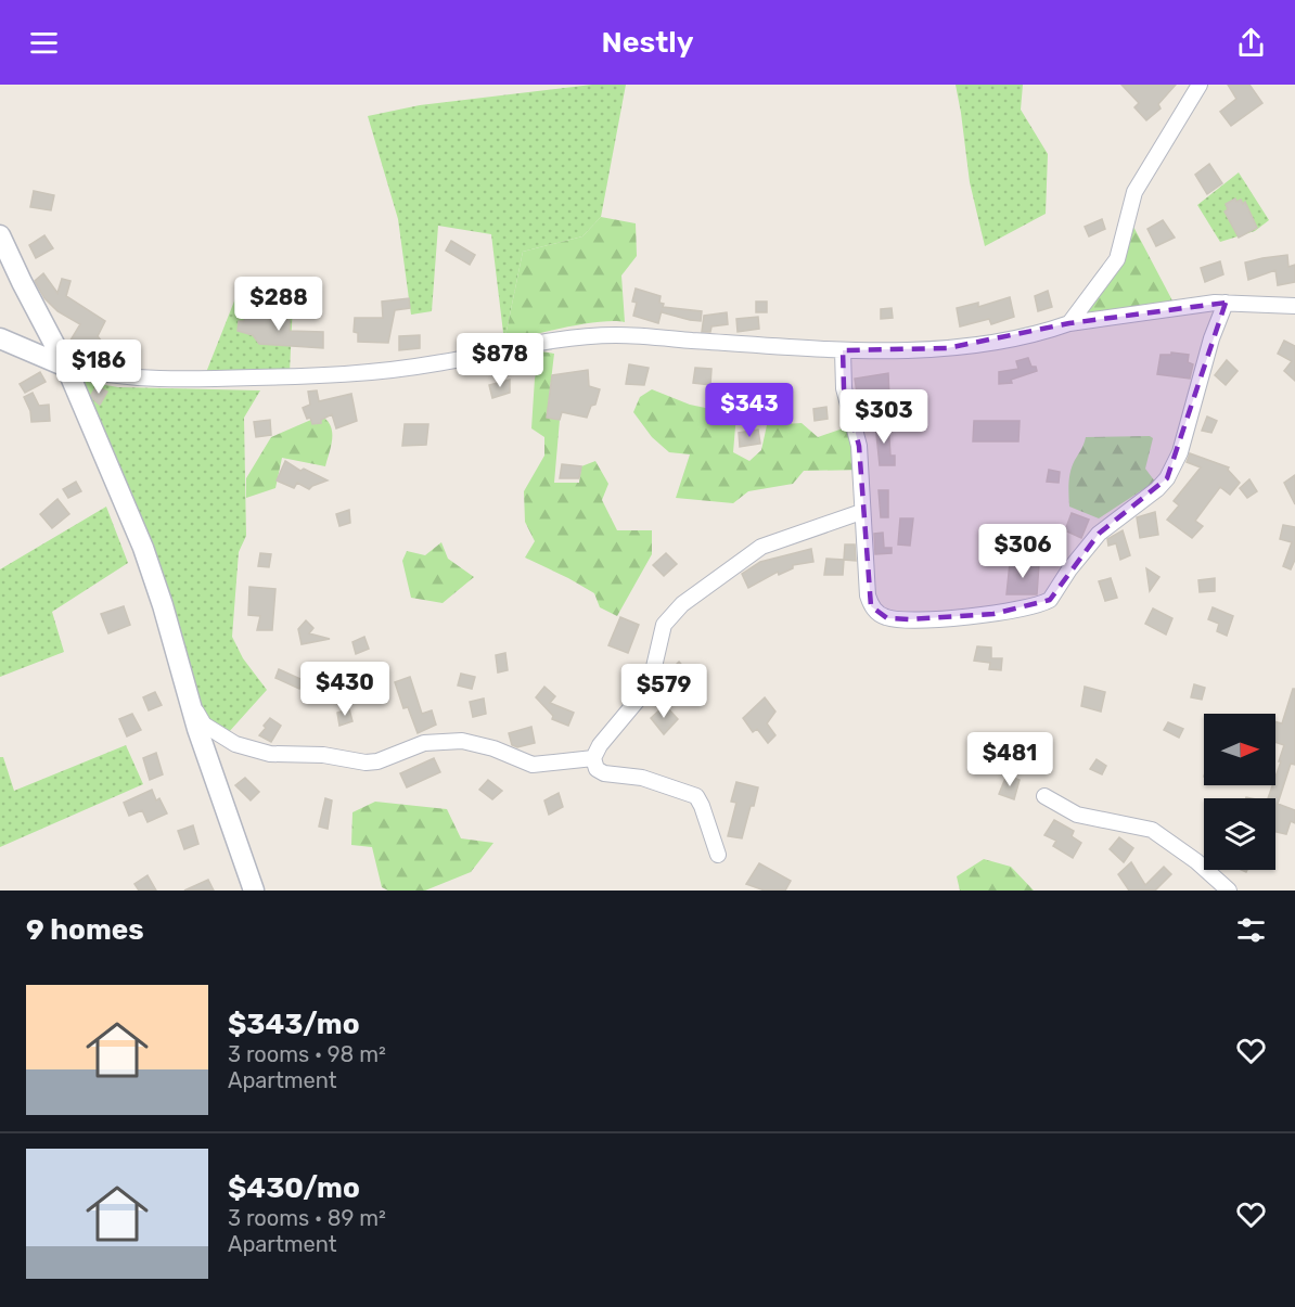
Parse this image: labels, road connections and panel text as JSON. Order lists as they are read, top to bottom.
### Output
{
  "north": "right",
  "page": {
    "header": "Nestly",
    "price": [
      "$288",
      "$878",
      "$186",
      "$343",
      "$303",
      "$306",
      "$430",
      "$579",
      "$481"
    ],
    "heading": "9 homes",
    "list": [
      {
        "name": "$343/mo",
        "note": "3 rooms · 98 m² · Apartment"
      },
      {
        "name": "$430/mo",
        "note": "3 rooms · 89 m² · Apartment"
      }
    ]
  }
}
